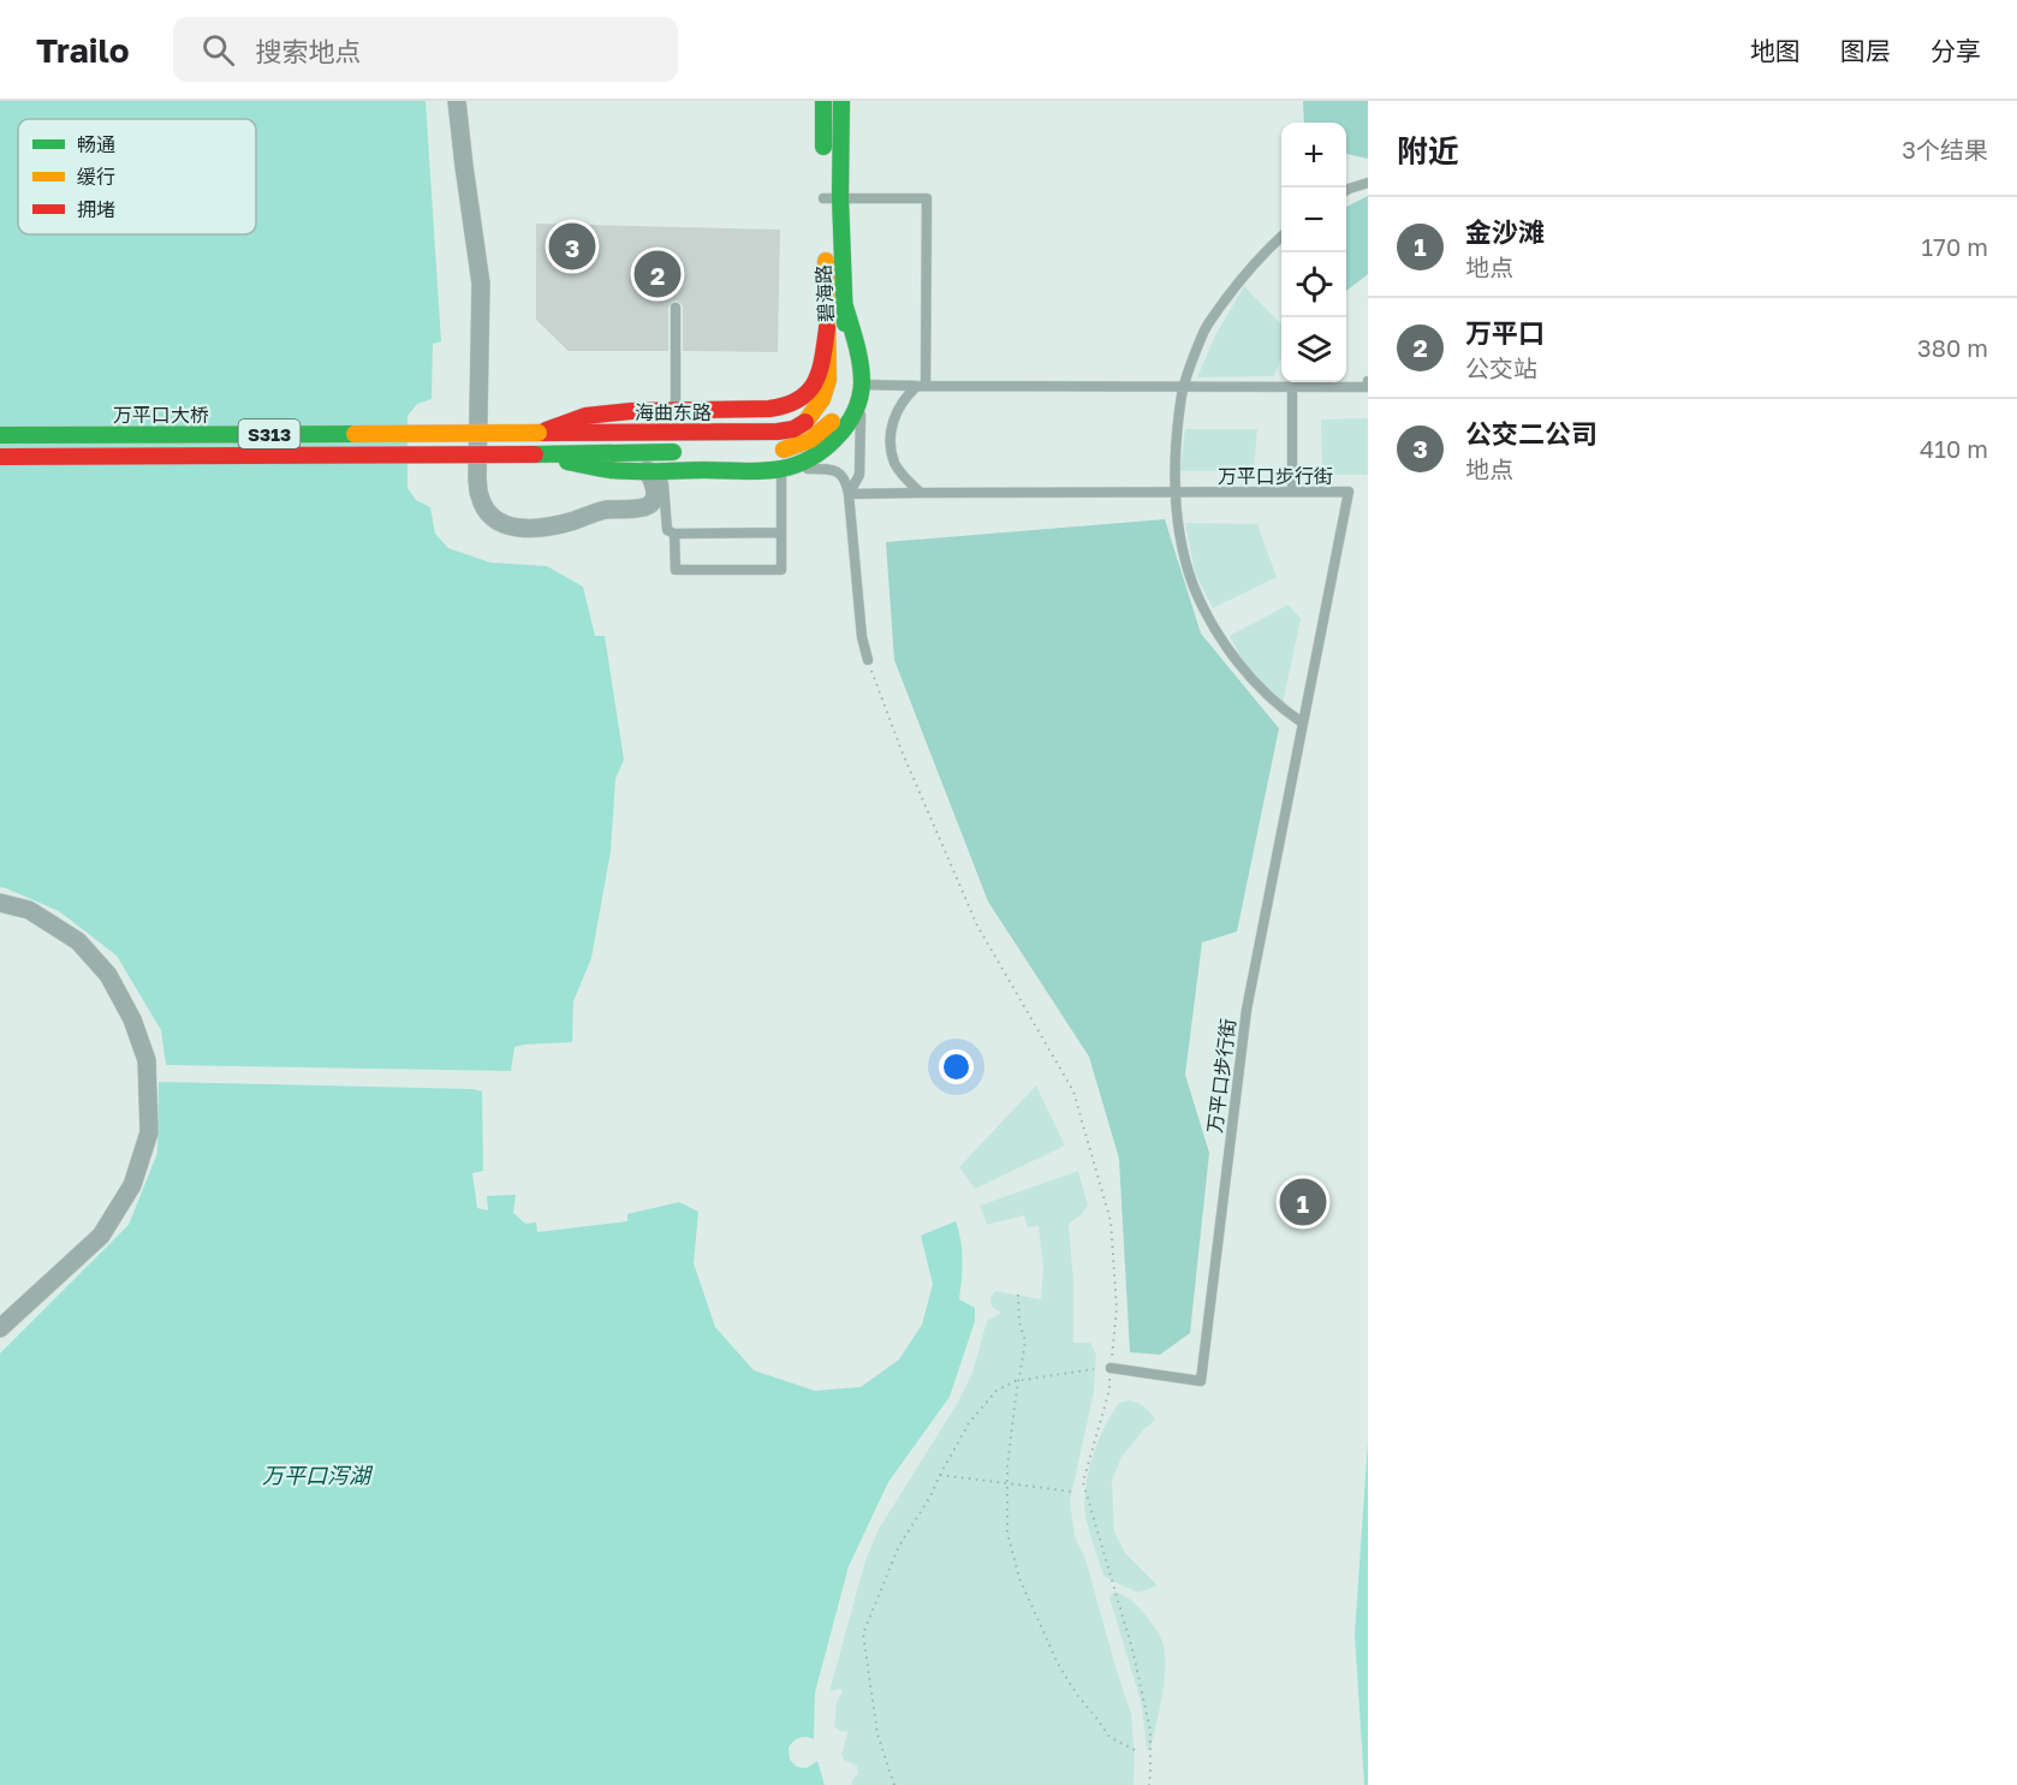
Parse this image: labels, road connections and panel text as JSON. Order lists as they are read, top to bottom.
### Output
{
  "streets": {
    "main road": [
      "碧海路",
      "海曲东路",
      "万平口大桥",
      "S313"
    ],
    "lane": ["万平口步行街"]
  },
  "crossings": [
    ["碧海路", "海曲东路"],
    ["海曲东路", "万平口大桥"]
  ],
  "water": ["万平口泻湖"],
  "legend": ["畅通", "缓行", "拥堵"],
  "page": {
    "header": "Trailo",
    "search": "搜索地点",
    "nav": ["地图", "图层", "分享"],
    "heading": ["附近", "3个结果"],
    "map_buttons": ["+", "−"],
    "list": [
      {
        "mark": "1",
        "name": "金沙滩",
        "note": "地点",
        "value": "170 m"
      },
      {
        "mark": "2",
        "name": "万平口",
        "note": "公交站",
        "value": "380 m"
      },
      {
        "mark": "3",
        "name": "公交二公司",
        "note": "地点",
        "value": "410 m"
      }
    ],
    "pins": ["3", "2", "1"]
  }
}
